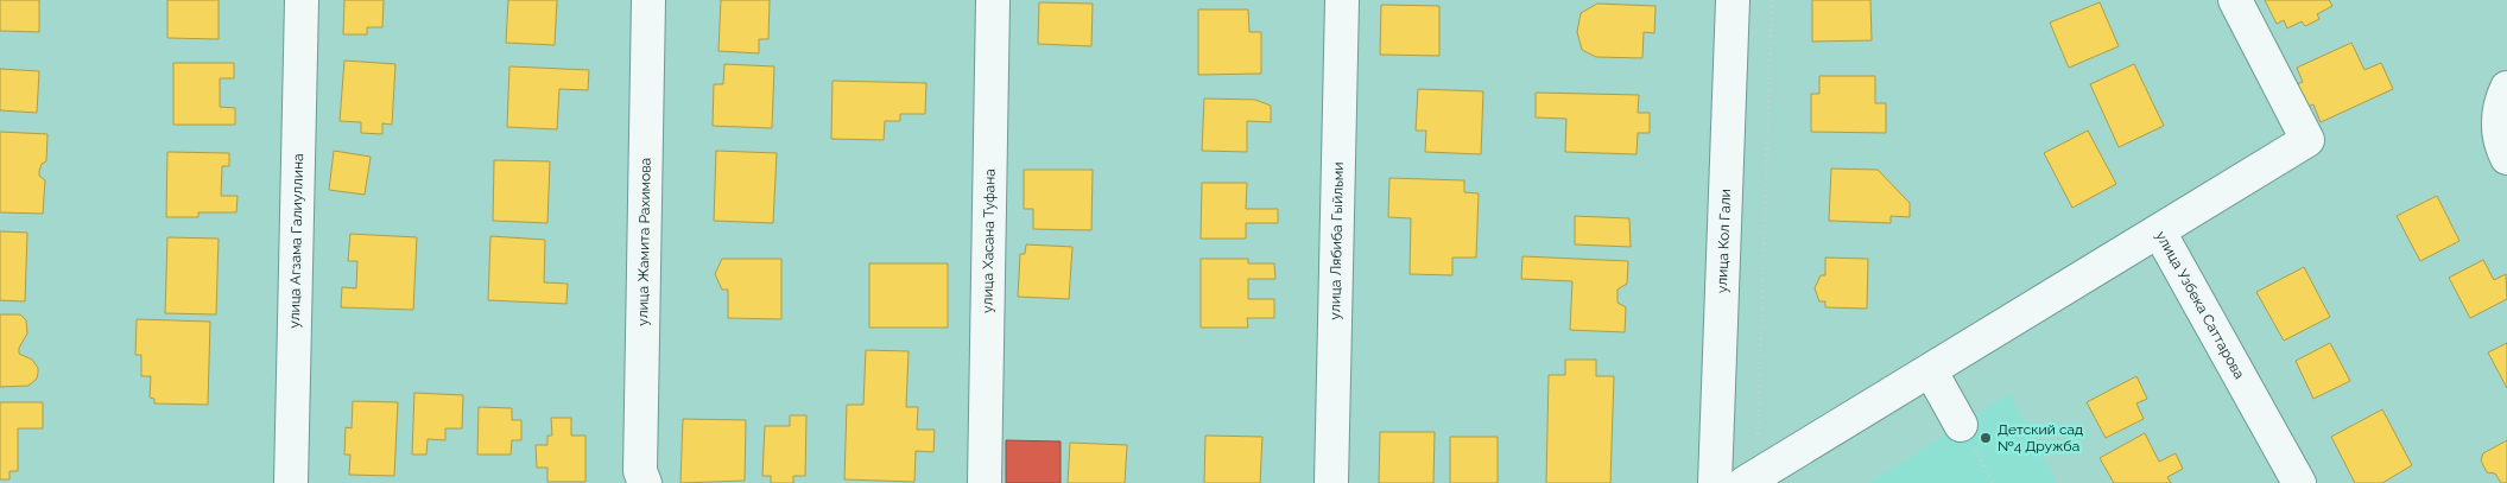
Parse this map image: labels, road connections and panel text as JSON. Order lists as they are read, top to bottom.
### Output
{
  "streets": {
    "street": [
      "улица Агзама Галиуллина",
      "улица Жамита Рахимова",
      "улица Хасана Туфана",
      "улица Лябиба Гыйльми",
      "улица Кол Гали",
      "улица Узбека Саттарова"
    ]
  },
  "places": ["Детский сад №4 Дружба"]
}
